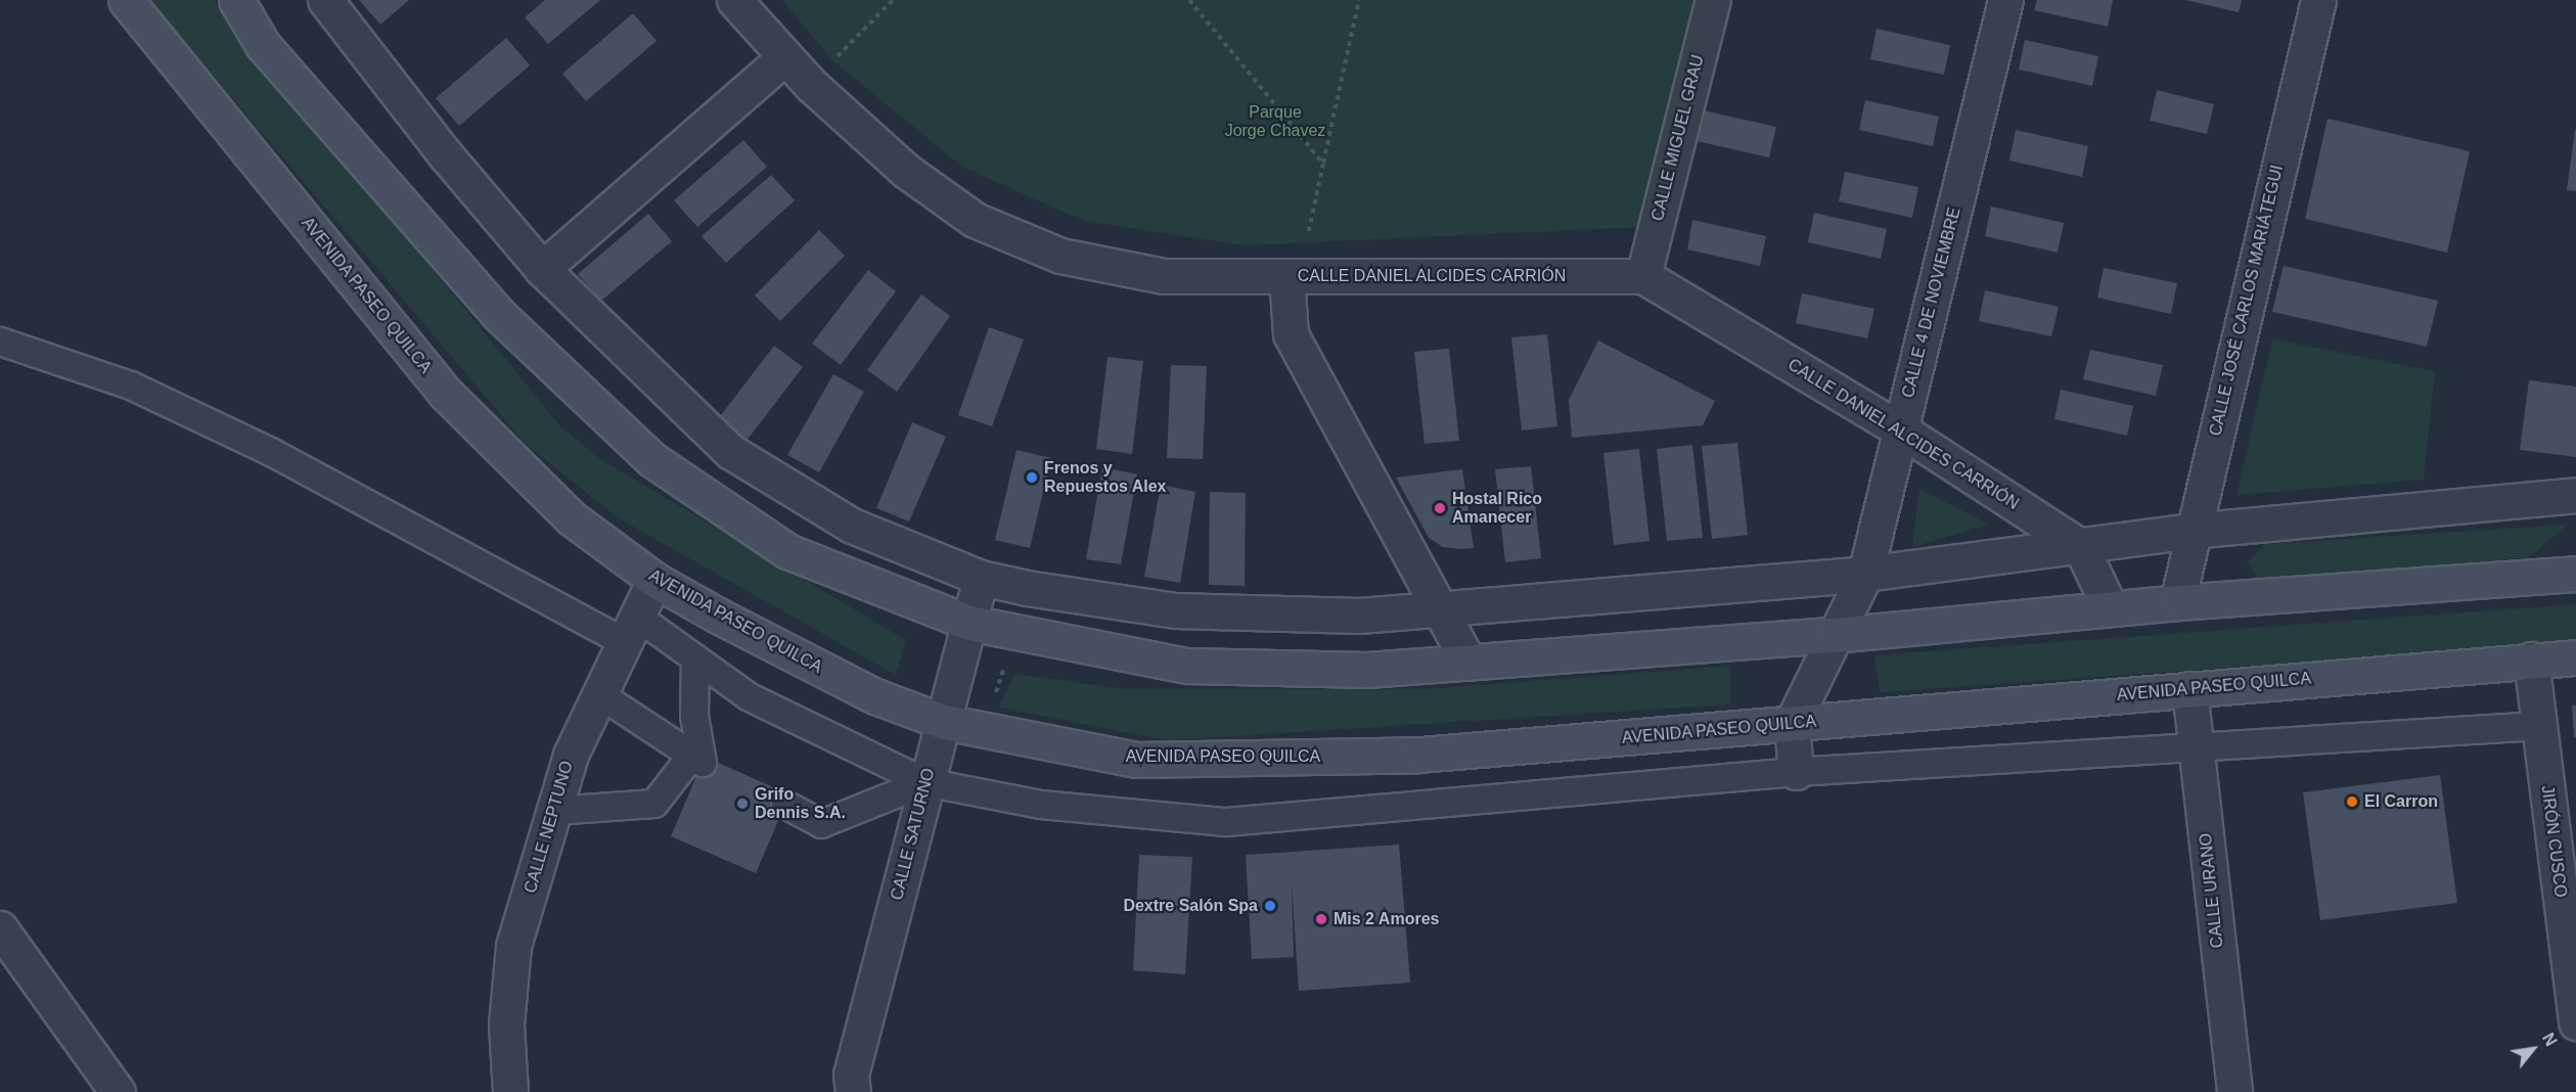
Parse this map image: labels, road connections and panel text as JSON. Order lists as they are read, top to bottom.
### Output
{
  "streets": {
    "main road": ["AVENIDA PASEO QUILCA"],
    "street": [
      "CALLE MIGUEL GRAU",
      "CALLE DANIEL ALCIDES CARRIÓN",
      "CALLE JOSÉ CARLOS MARIÁTEGUI",
      "CALLE 4 DE NOVIEMBRE",
      "CALLE NEPTUNO",
      "CALLE SATURNO",
      "JIRÓN CUSCO",
      "CALLE URANO"
    ]
  },
  "crossings": [
    ["CALLE MIGUEL GRAU", "CALLE DANIEL ALCIDES CARRIÓN"],
    ["CALLE DANIEL ALCIDES CARRIÓN", "CALLE 4 DE NOVIEMBRE"],
    ["AVENIDA PASEO QUILCA", "CALLE 4 DE NOVIEMBRE"],
    ["AVENIDA PASEO QUILCA", "CALLE NEPTUNO"],
    ["AVENIDA PASEO QUILCA", "CALLE SATURNO"],
    ["AVENIDA PASEO QUILCA", "JIRÓN CUSCO"],
    ["AVENIDA PASEO QUILCA", "CALLE URANO"]
  ],
  "parks": ["Parque Jorge Chavez"],
  "places": [
    "Frenos y Repuestos Alex",
    "Hostal Rico Amanecer",
    "El Carron",
    "Grifo Dennis S.A.",
    "Dextre Salón Spa",
    "Mis 2 Amores"
  ],
  "north": "top right"
}
